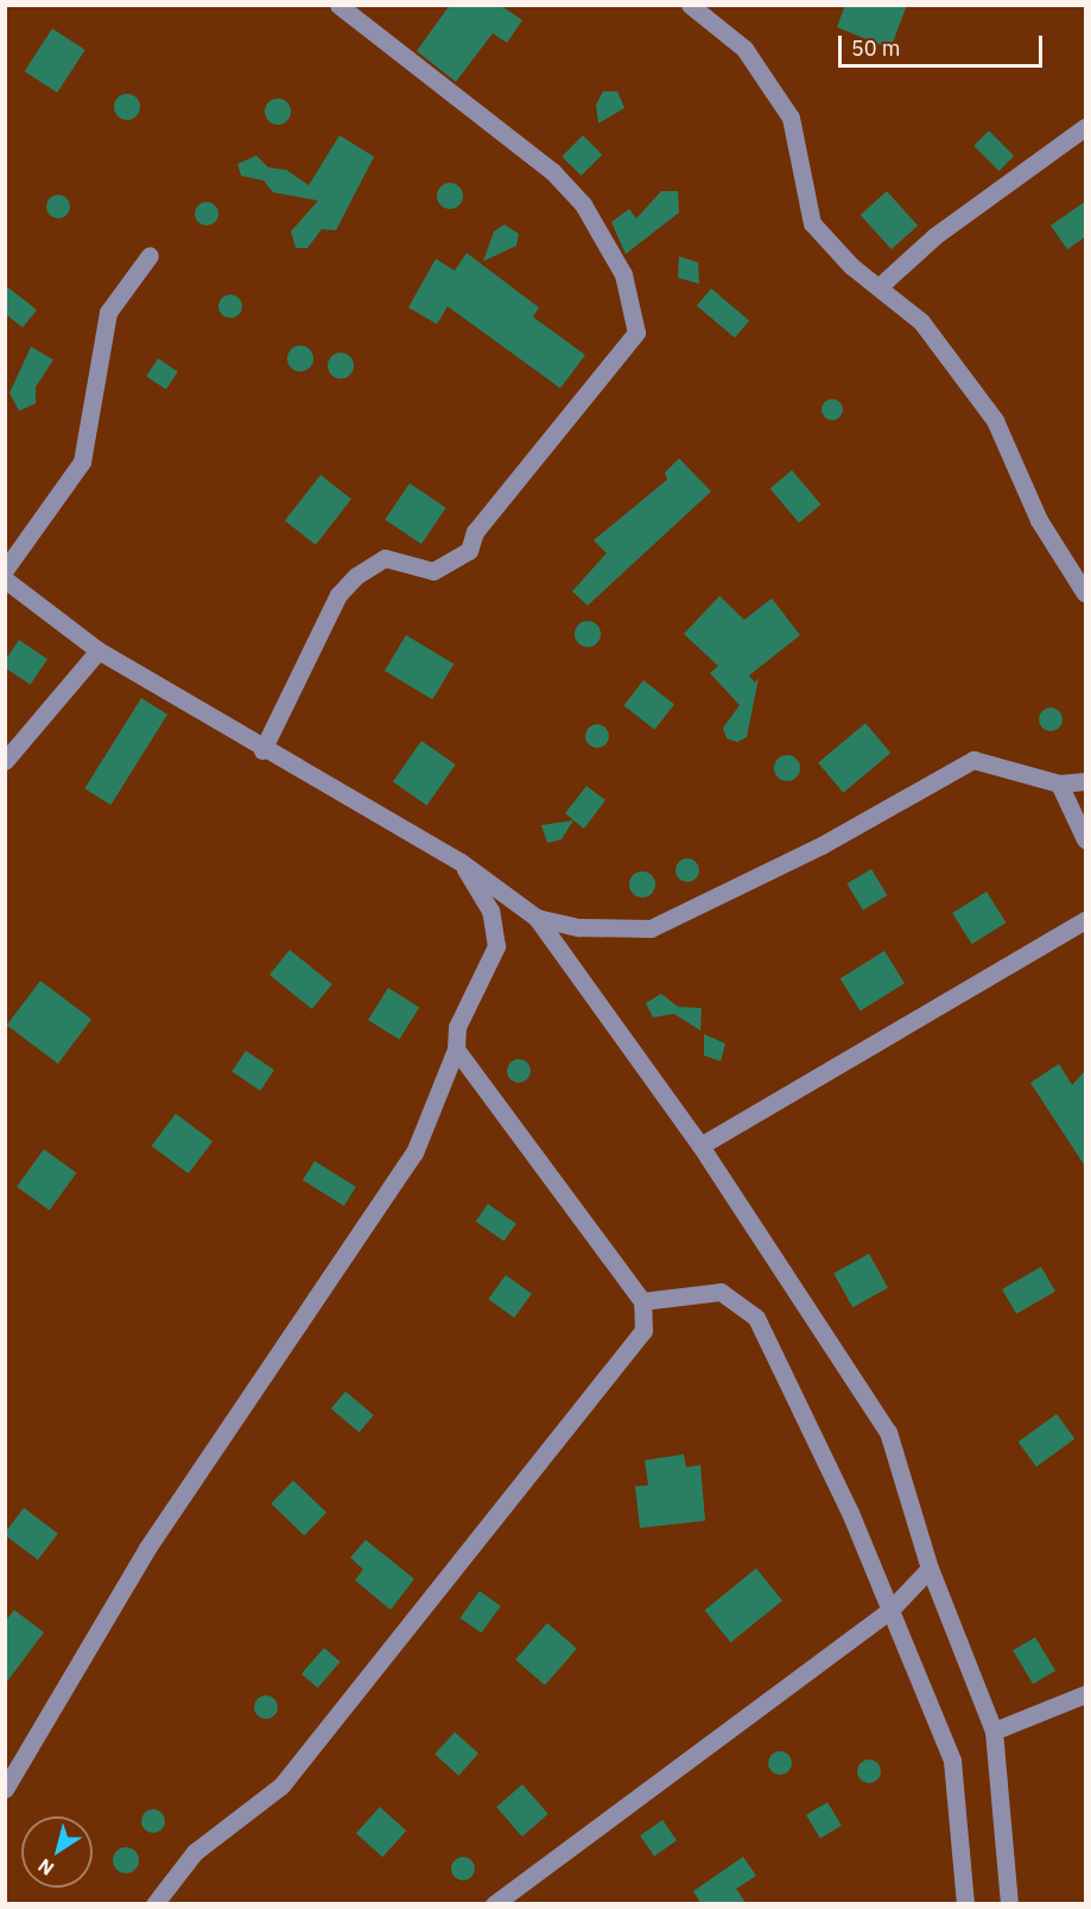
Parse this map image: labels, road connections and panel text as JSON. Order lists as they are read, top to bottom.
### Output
{
  "scale_bar": "50 m",
  "north": "bottom left"
}
